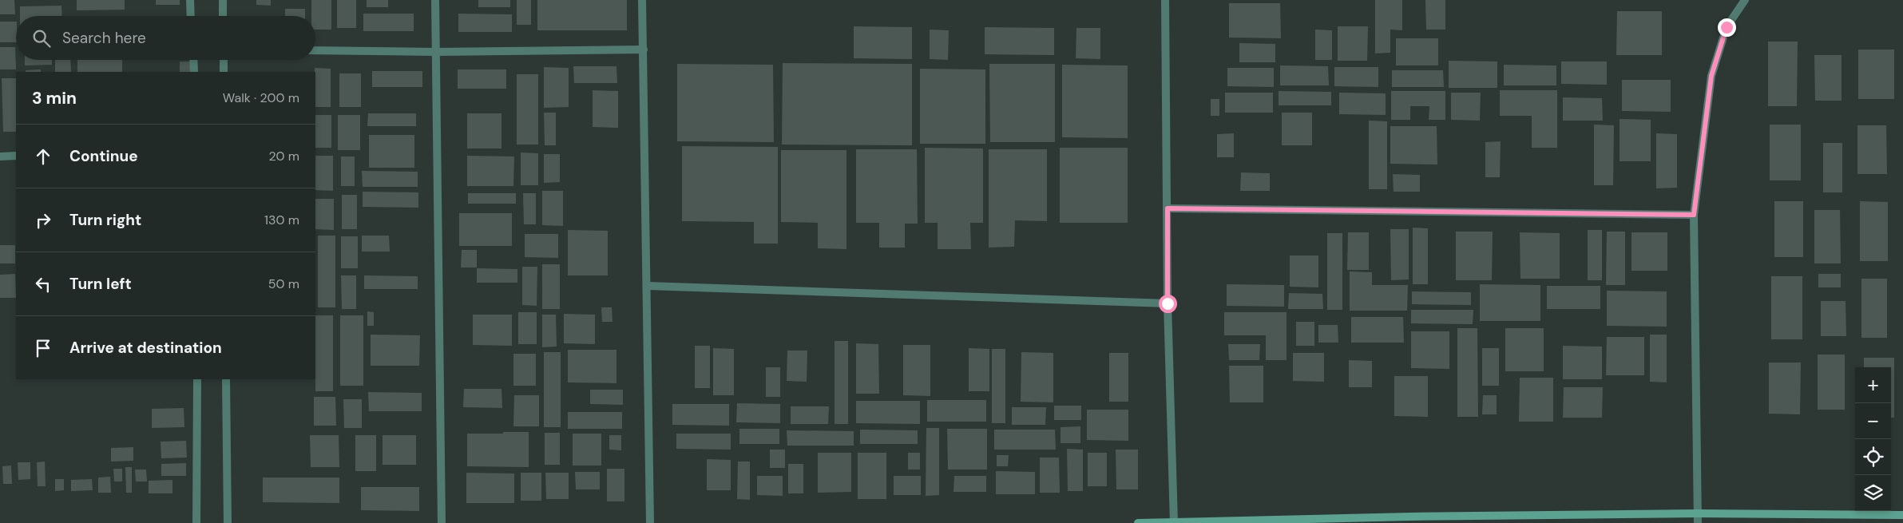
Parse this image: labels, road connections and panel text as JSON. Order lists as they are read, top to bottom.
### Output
{
  "page": {
    "search": "Search here",
    "heading": ["3 min", "Walk · 200 m"],
    "list": [
      ["Continue", "20 m"],
      ["Turn right", "130 m"],
      ["Turn left", "50 m"],
      "Arrive at destination"
    ],
    "map_buttons": ["+", "−"]
  }
}
